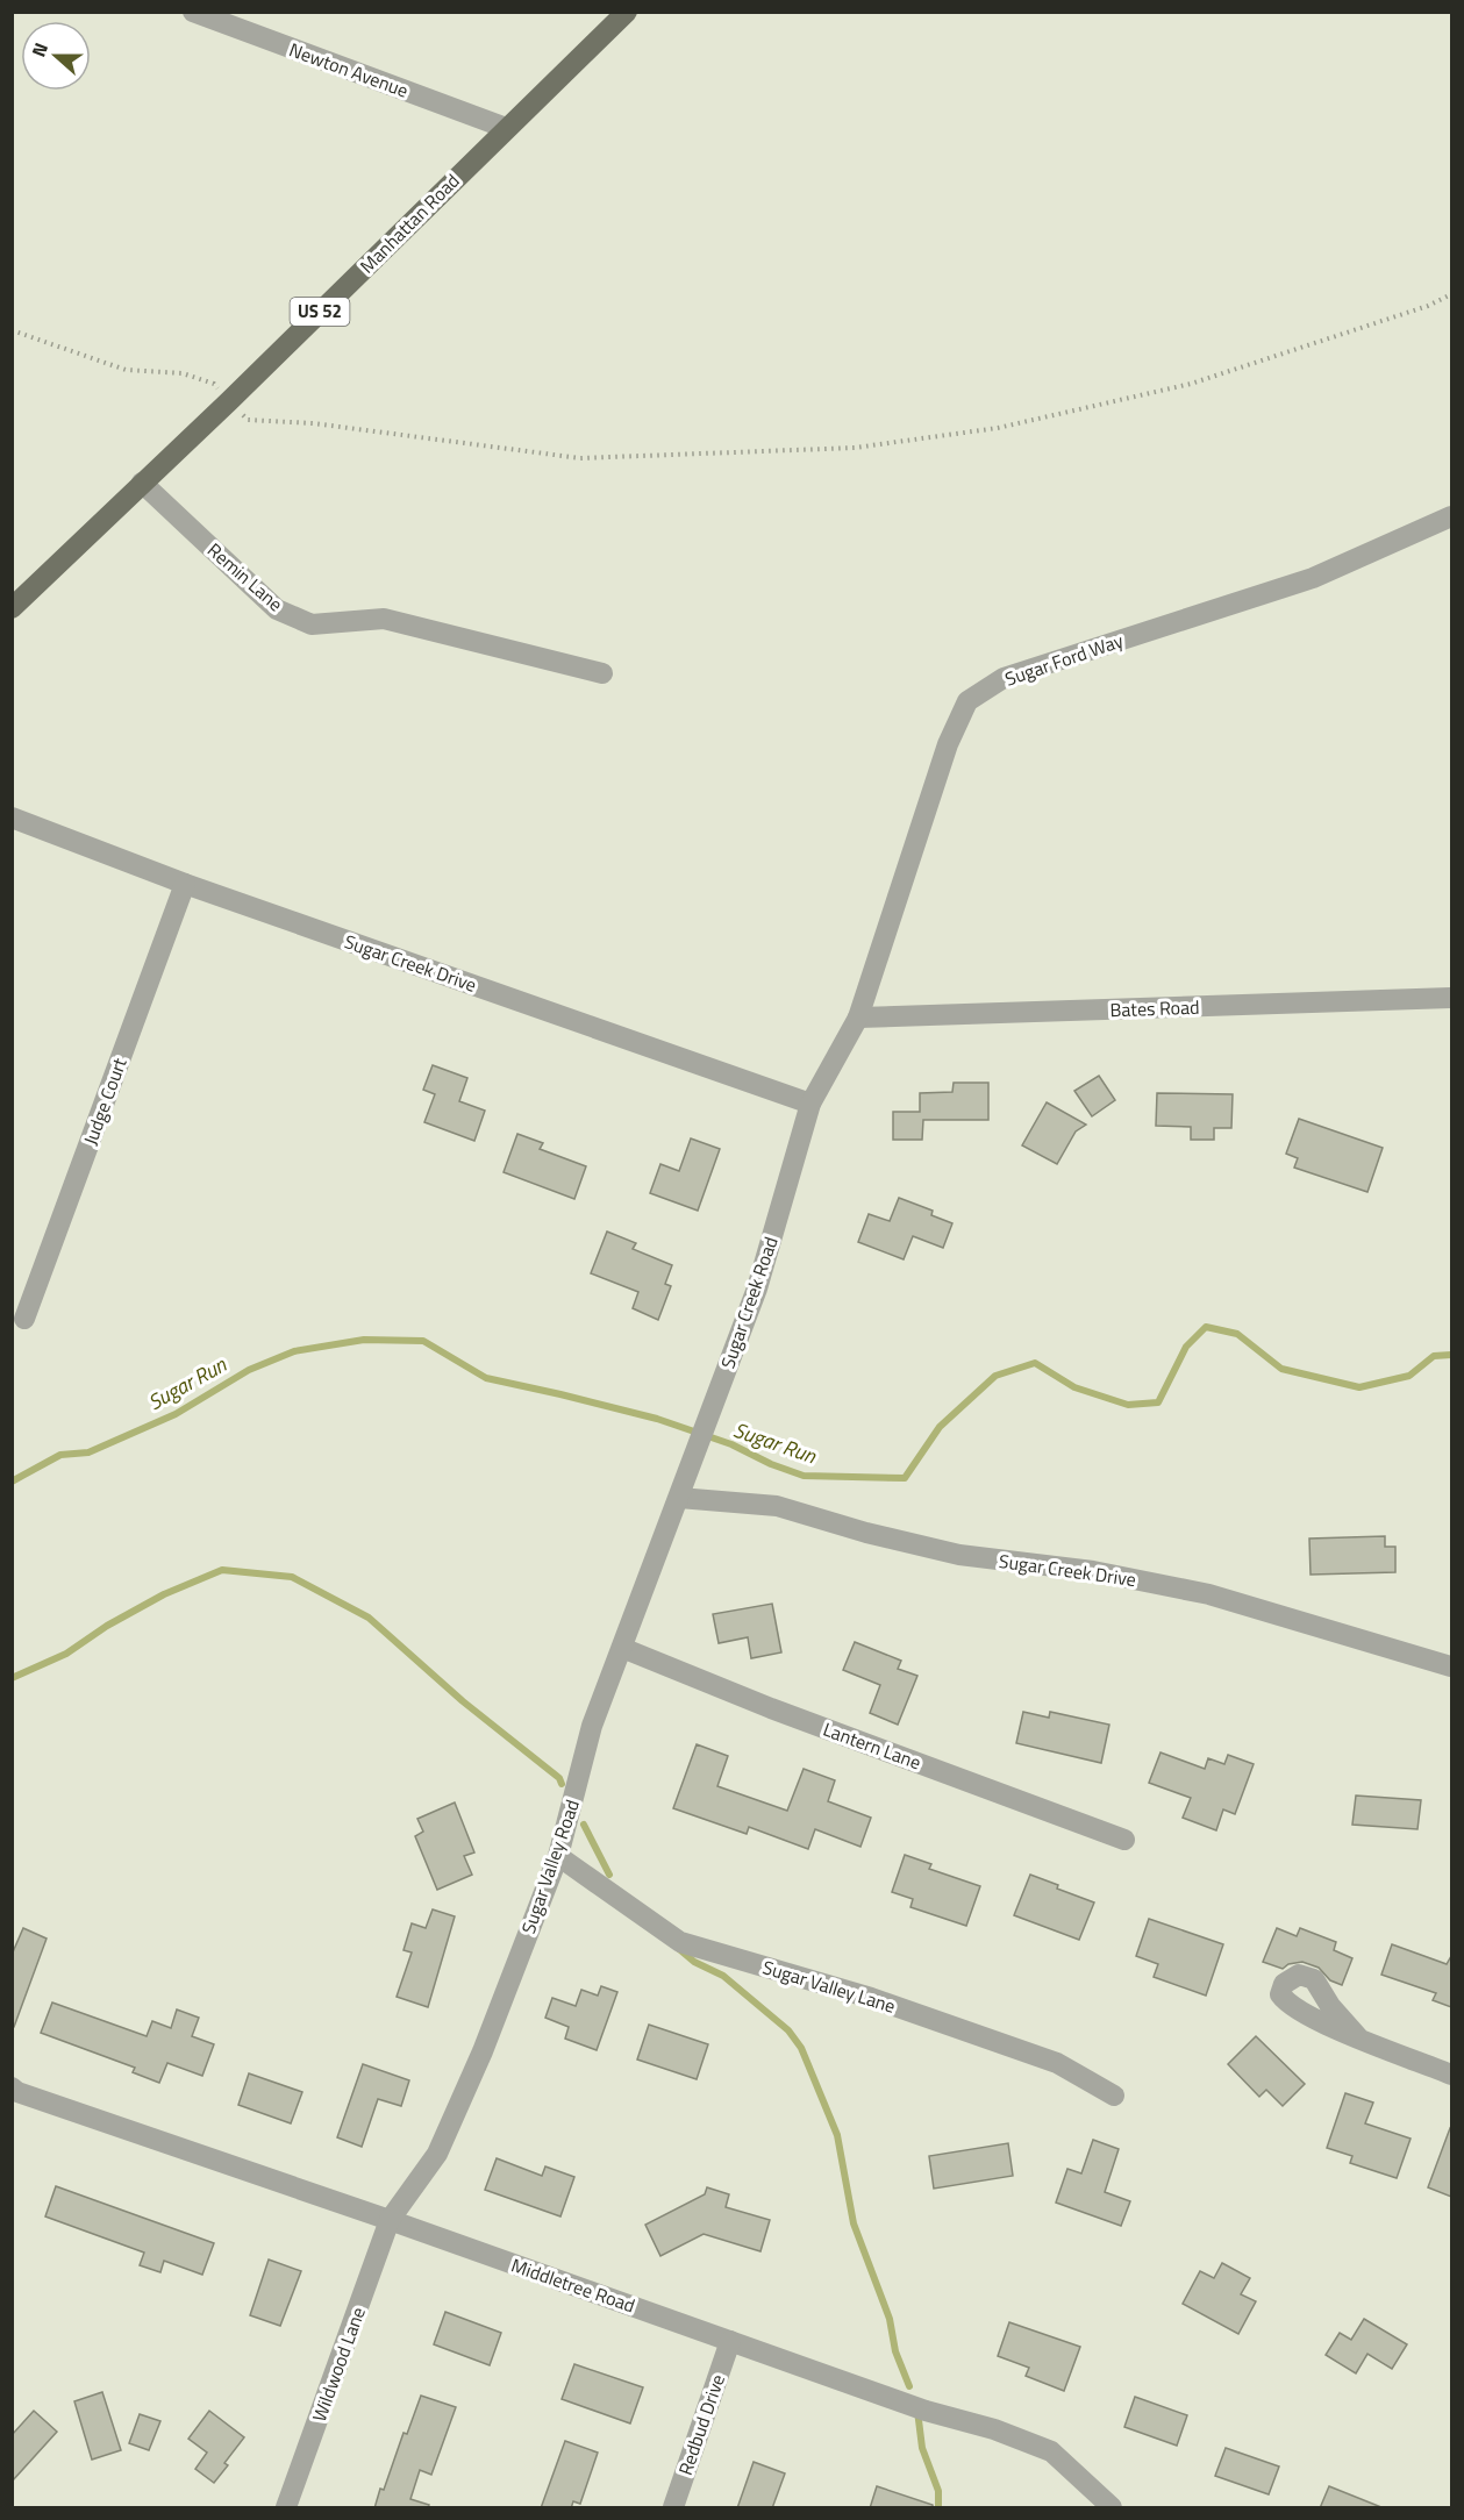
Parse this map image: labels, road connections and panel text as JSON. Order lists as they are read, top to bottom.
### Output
{
  "streets": {
    "main road": ["Manhattan Road", "US 52"],
    "street": [
      "Newton Avenue",
      "Remin Lane",
      "Sugar Ford Way",
      "Sugar Creek Drive",
      "Bates Road",
      "Judge Court",
      "Sugar Creek Road",
      "Lantern Lane",
      "Sugar Valley Road",
      "Sugar Valley Lane",
      "Middletree Road",
      "Wildwood Lane",
      "Redbud Drive"
    ]
  },
  "crossings": [
    ["Newton Avenue", "Manhattan Road"],
    ["Manhattan Road", "Remin Lane"],
    ["Sugar Ford Way", "Sugar Creek Drive"],
    ["Sugar Ford Way", "Bates Road"],
    ["Sugar Ford Way", "Sugar Creek Road"],
    ["Sugar Creek Drive", "Judge Court"],
    ["Sugar Creek Drive", "Sugar Creek Road"],
    ["Sugar Creek Drive", "Sugar Valley Road"],
    ["Sugar Creek Road", "Sugar Valley Road"],
    ["Lantern Lane", "Sugar Valley Road"],
    ["Sugar Valley Road", "Sugar Valley Lane"],
    ["Sugar Valley Road", "Middletree Road"],
    ["Sugar Valley Road", "Wildwood Lane"],
    ["Middletree Road", "Wildwood Lane"],
    ["Middletree Road", "Redbud Drive"]
  ],
  "water": ["Sugar Run"],
  "north": "left"
}
